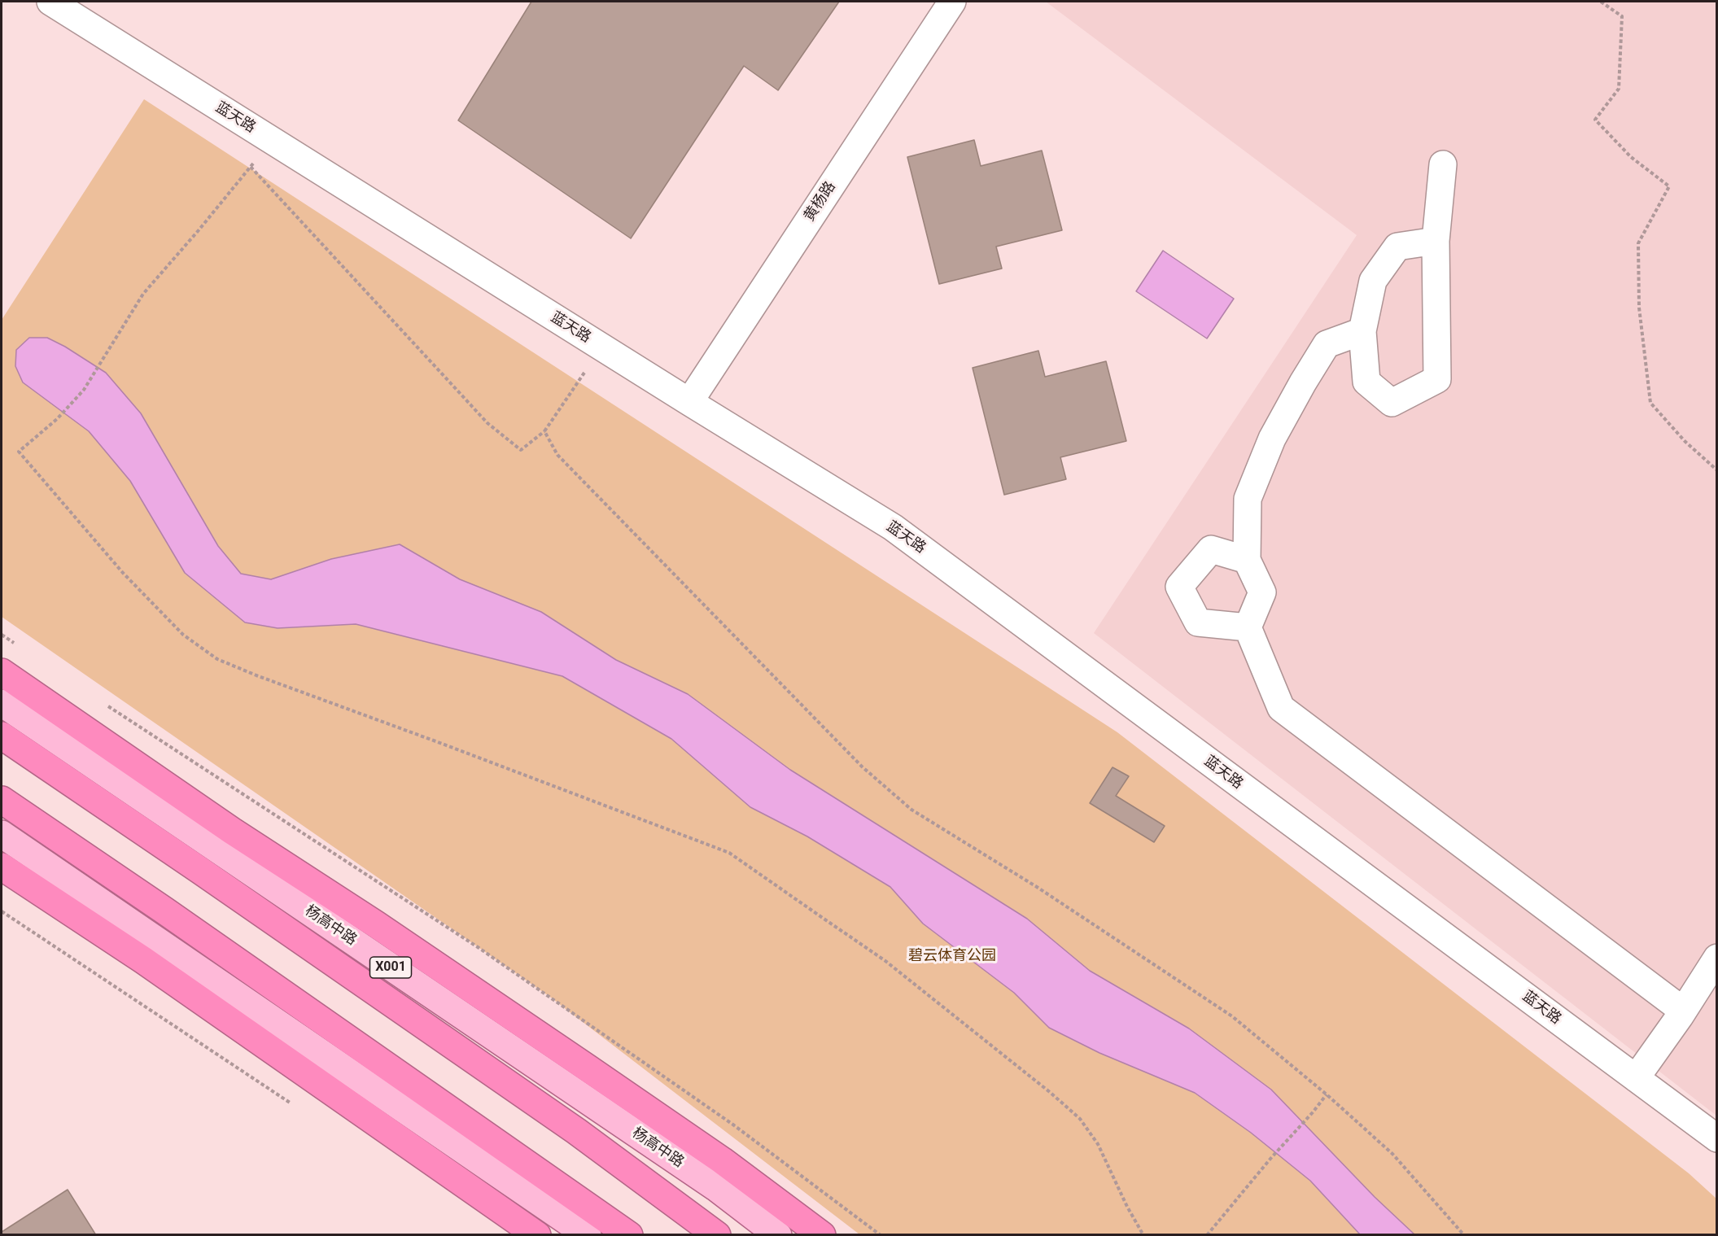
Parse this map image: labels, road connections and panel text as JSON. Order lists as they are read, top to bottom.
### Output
{
  "streets": {
    "highway": ["杨高中路", "X001"],
    "street": ["蓝天路", "黄杨路"]
  },
  "crossings": [
    ["蓝天路", "黄杨路"]
  ],
  "parks": ["碧云体育公园"]
}
